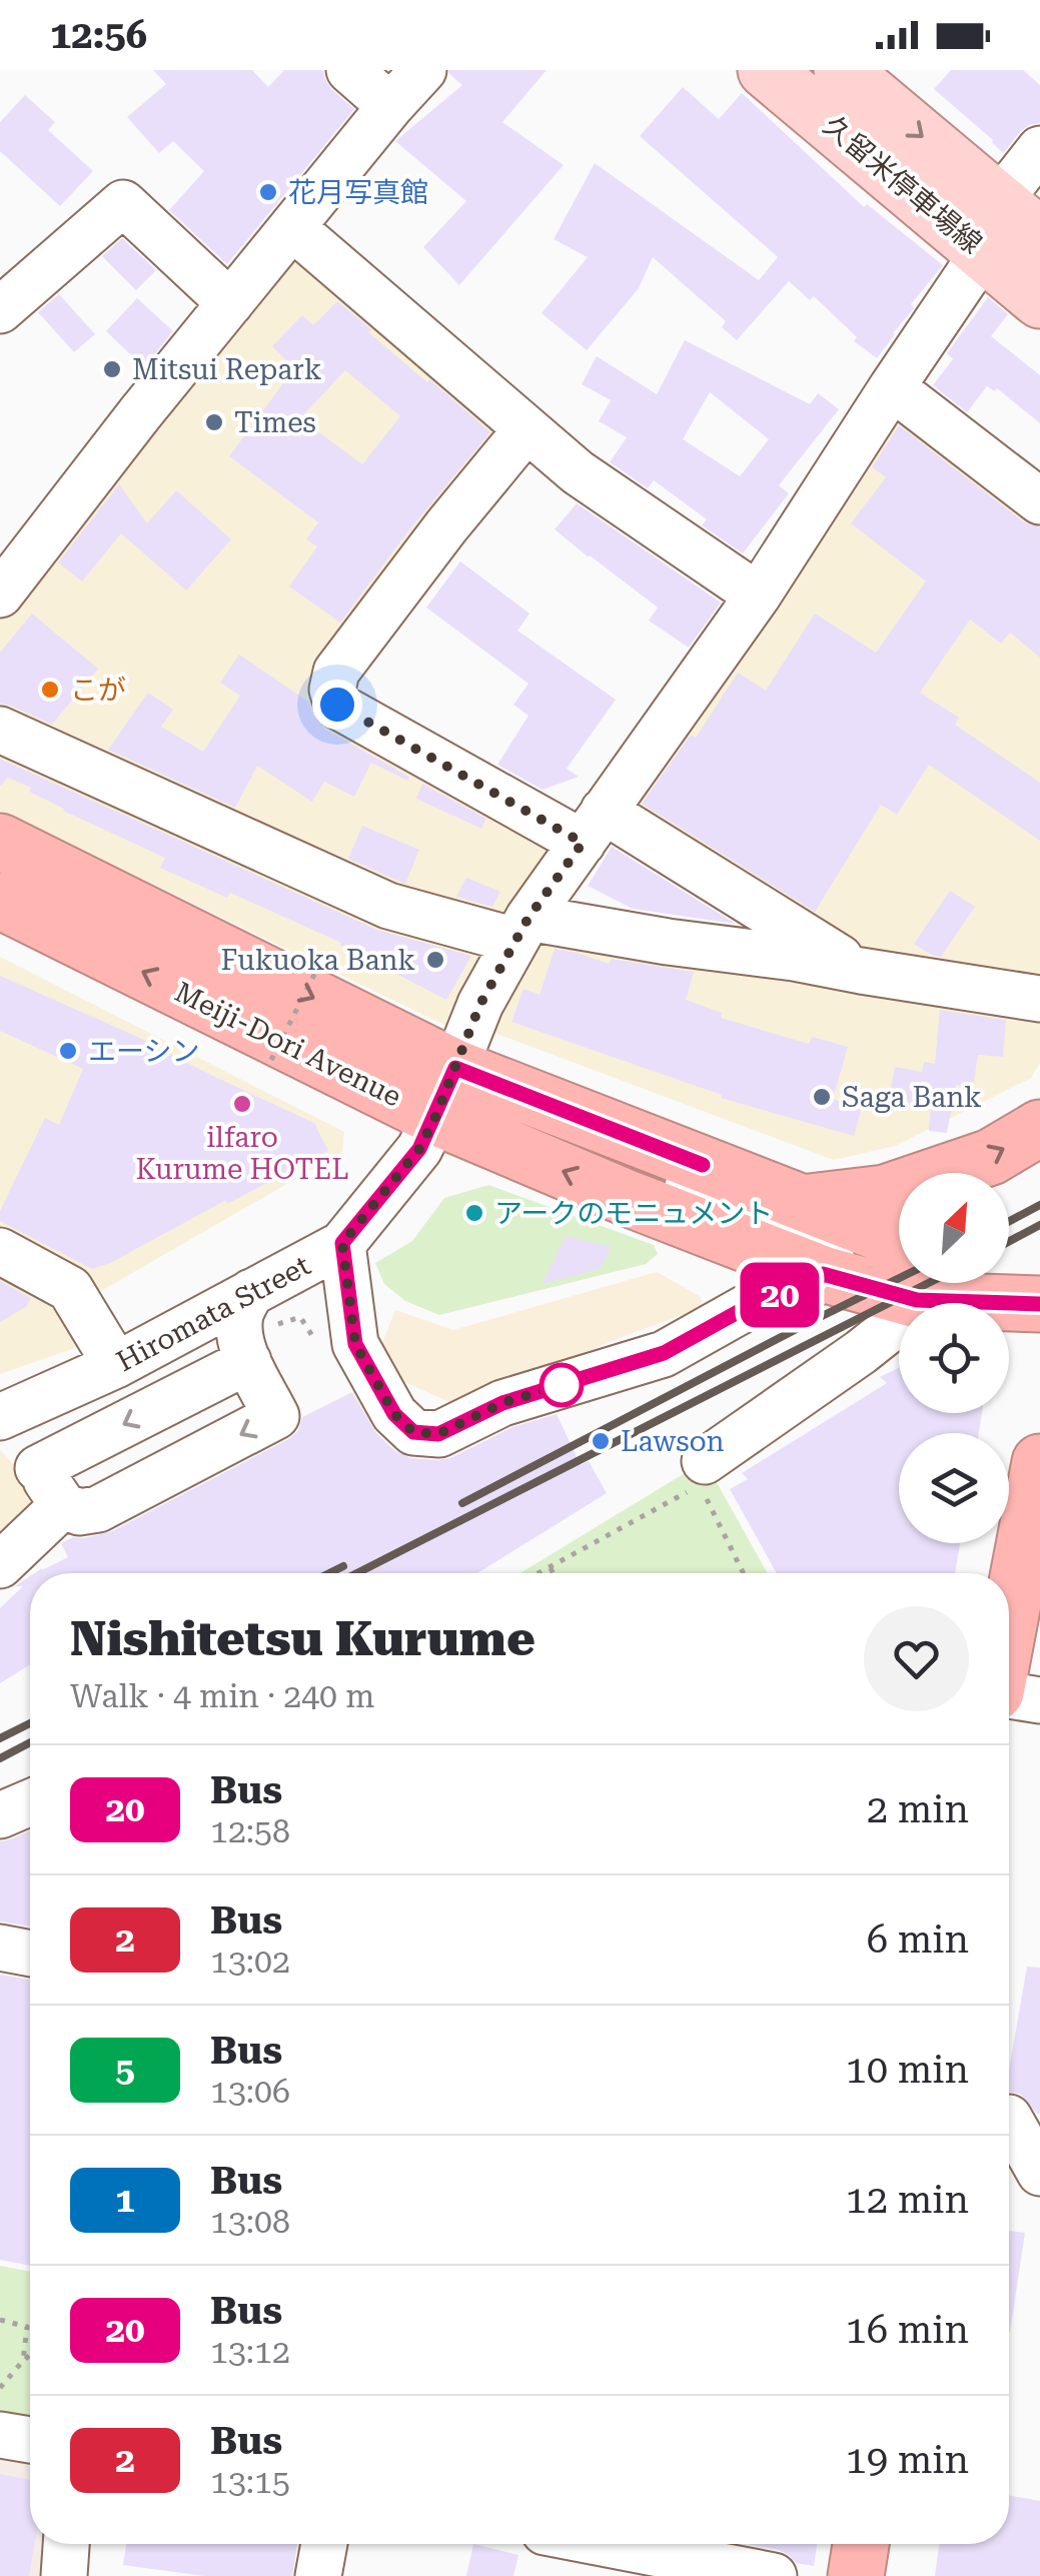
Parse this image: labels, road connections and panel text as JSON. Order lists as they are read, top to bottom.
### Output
{
  "streets": {
    "highway": ["Meiji-Dori Avenue"],
    "main road": ["久留米停車場線"],
    "street": ["Hiromata Street"]
  },
  "crossings": [
    ["久留米停車場線", "Hiromata Street"],
    ["Meiji-Dori Avenue", "Hiromata Street"]
  ],
  "places": [
    "花月写真館",
    "Mitsui Repark",
    "Times",
    "こが",
    "Fukuoka Bank",
    "エーシン",
    "Saga Bank",
    "ilfaro Kurume HOTEL",
    "アークのモニュメント",
    "Lawson"
  ],
  "lines": ["bus line 20"],
  "north": "top right",
  "page": {
    "status": "12:56",
    "on_map": "20",
    "heading": ["Nishitetsu Kurume", "Walk · 4 min · 240 m"],
    "list": [
      {
        "mark": "20",
        "name": "Bus",
        "note": "12:58",
        "value": "2 min"
      },
      {
        "mark": "2",
        "name": "Bus",
        "note": "13:02",
        "value": "6 min"
      },
      {
        "mark": "5",
        "name": "Bus",
        "note": "13:06",
        "value": "10 min"
      },
      {
        "mark": "1",
        "name": "Bus",
        "note": "13:08",
        "value": "12 min"
      },
      {
        "mark": "20",
        "name": "Bus",
        "note": "13:12",
        "value": "16 min"
      },
      {
        "mark": "2",
        "name": "Bus",
        "note": "13:15",
        "value": "19 min"
      }
    ]
  }
}
